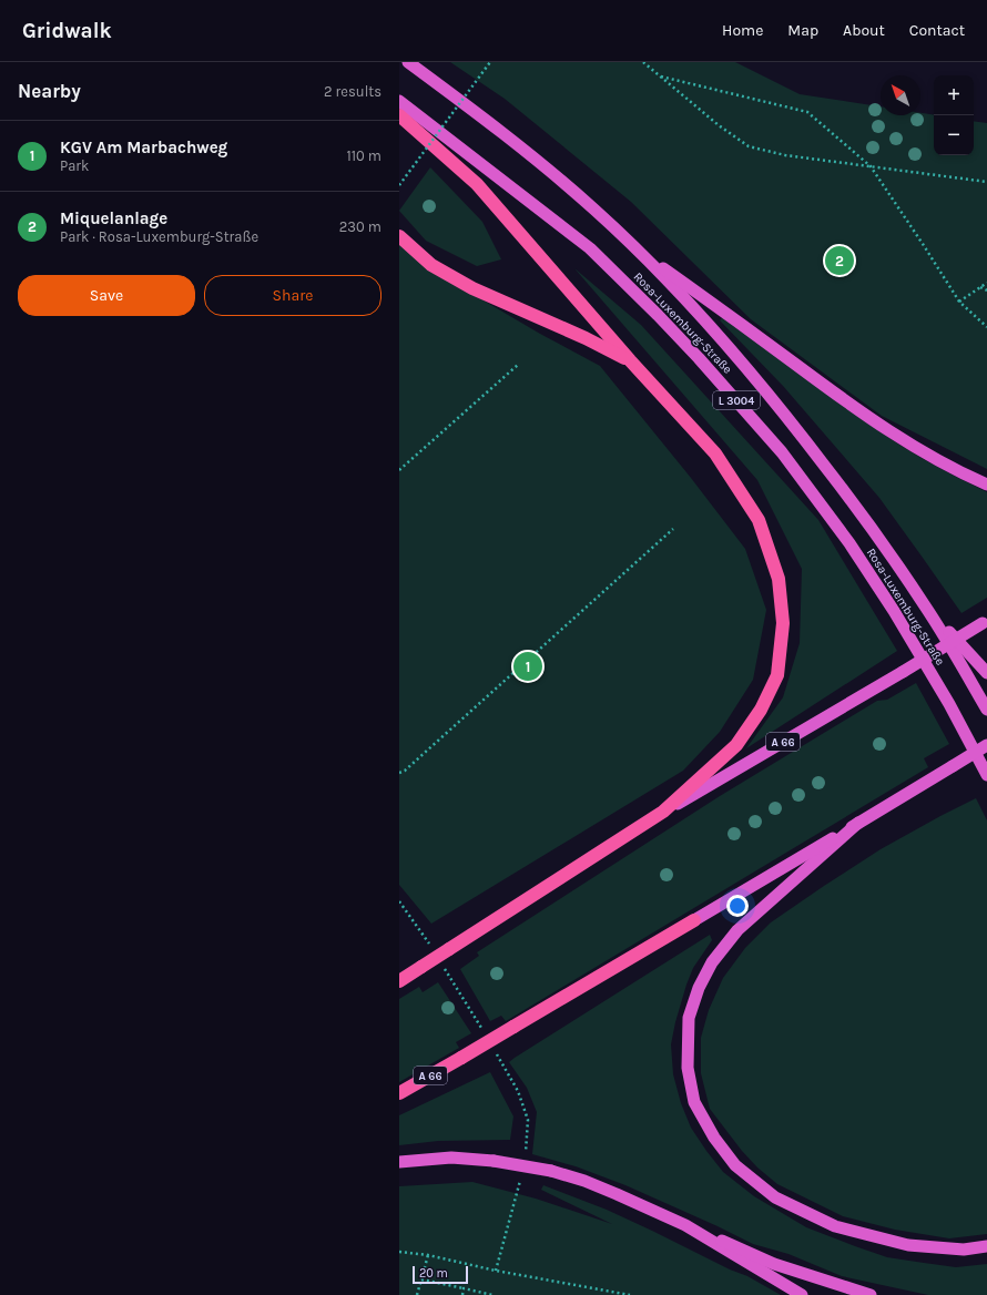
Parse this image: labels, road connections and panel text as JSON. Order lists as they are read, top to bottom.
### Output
{
  "streets": {
    "highway": ["Rosa-Luxemburg-Straße", "L 3004", "A 66"]
  },
  "scale_bar": "20 m",
  "north": "top left",
  "page": {
    "header": "Gridwalk",
    "nav": [
      "Home",
      "Map",
      "About",
      "Contact"
    ],
    "heading": ["Nearby", "2 results"],
    "map_buttons": ["+", "−"],
    "list": [
      {
        "mark": "1",
        "name": "KGV Am Marbachweg",
        "note": "Park",
        "value": "110 m"
      },
      {
        "mark": "2",
        "name": "Miquelanlage",
        "note": "Park · Rosa-Luxemburg-Straße",
        "value": "230 m"
      }
    ],
    "pins": ["2", "1"],
    "buttons": ["Save", "Share"],
    "scale": "20 m"
  }
}
